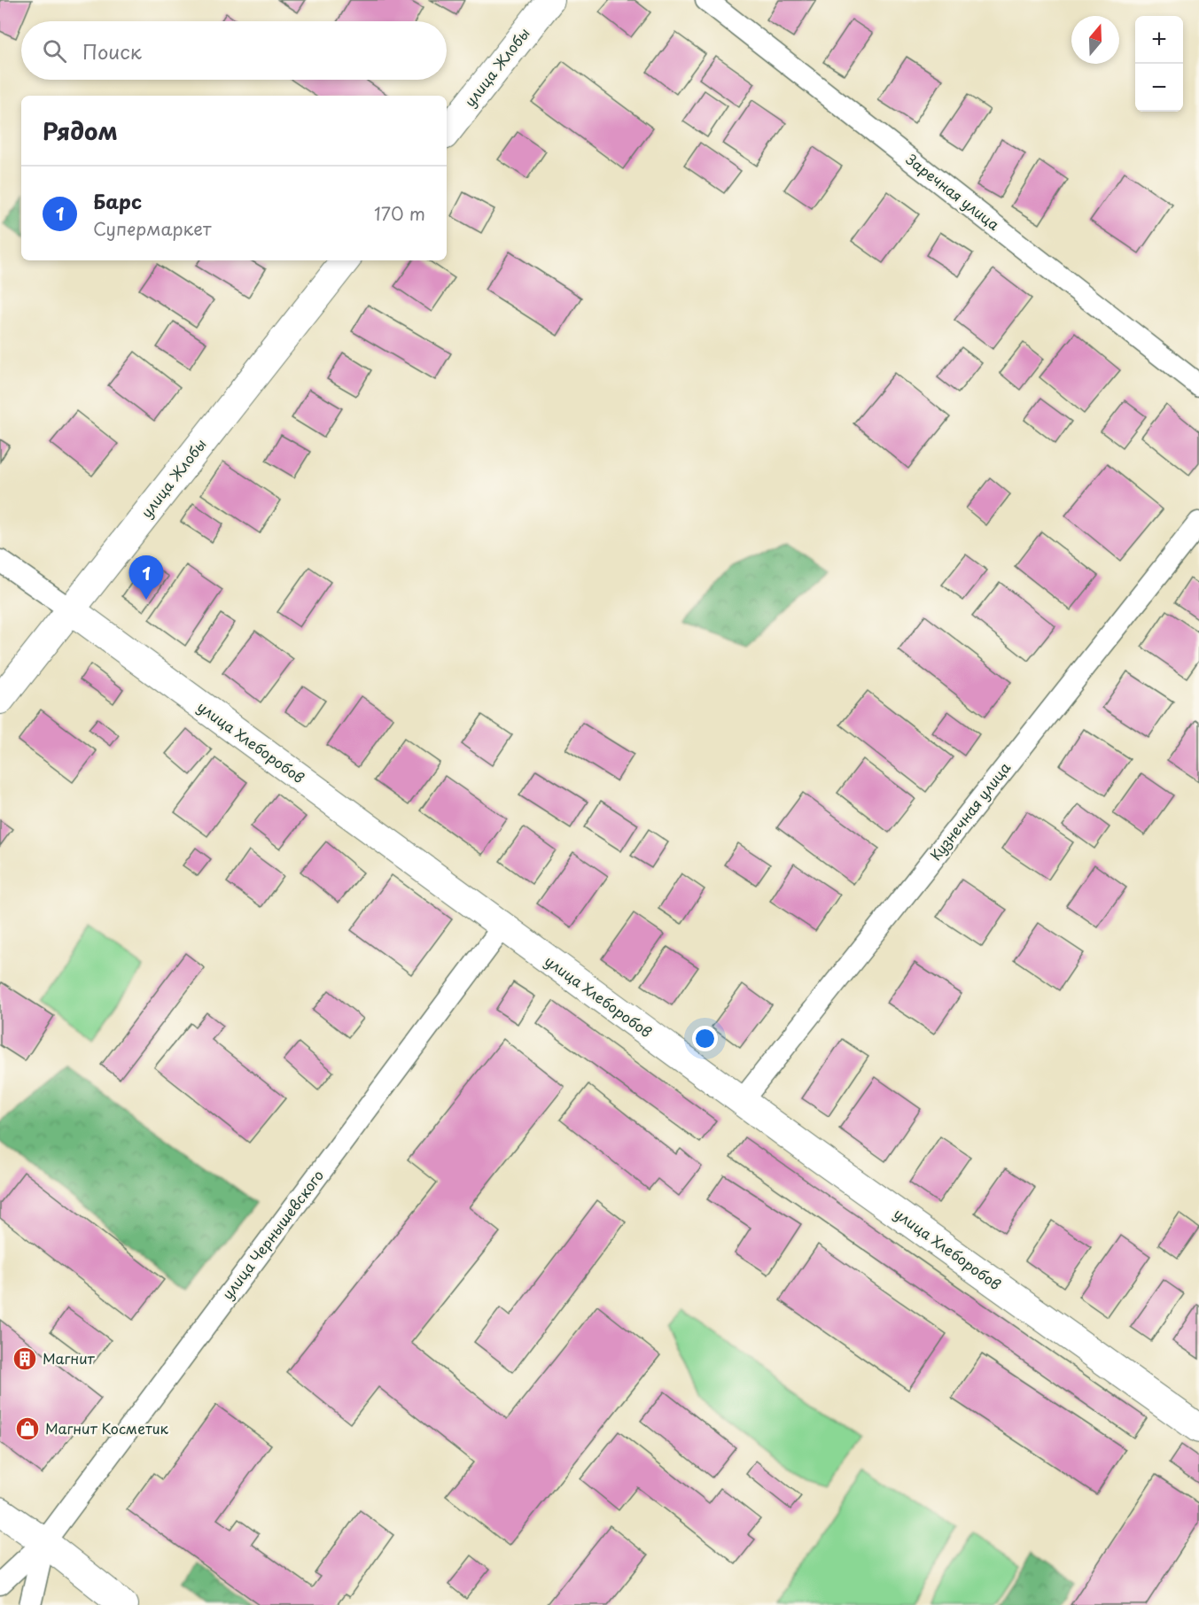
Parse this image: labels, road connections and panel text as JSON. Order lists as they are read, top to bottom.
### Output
{
  "streets": {
    "street": [
      "улица Жлобы",
      "Заречная улица",
      "улица Хлеборобов",
      "Кузнечная улица",
      "улица Чернышевского"
    ]
  },
  "crossings": [
    ["улица Жлобы", "улица Хлеборобов"],
    ["улица Хлеборобов", "Кузнечная улица"],
    ["улица Хлеборобов", "улица Чернышевского"]
  ],
  "places": {
    "building": ["Магнит"],
    "shop": ["Магнит Косметик"]
  },
  "north": "top",
  "page": {
    "map_buttons": ["+", "−"],
    "search": "Поиск",
    "heading": "Рядом",
    "list": [
      {
        "mark": "1",
        "name": "Барс",
        "note": "Супермаркет",
        "value": "170 m"
      }
    ],
    "pins": "1"
  }
}
